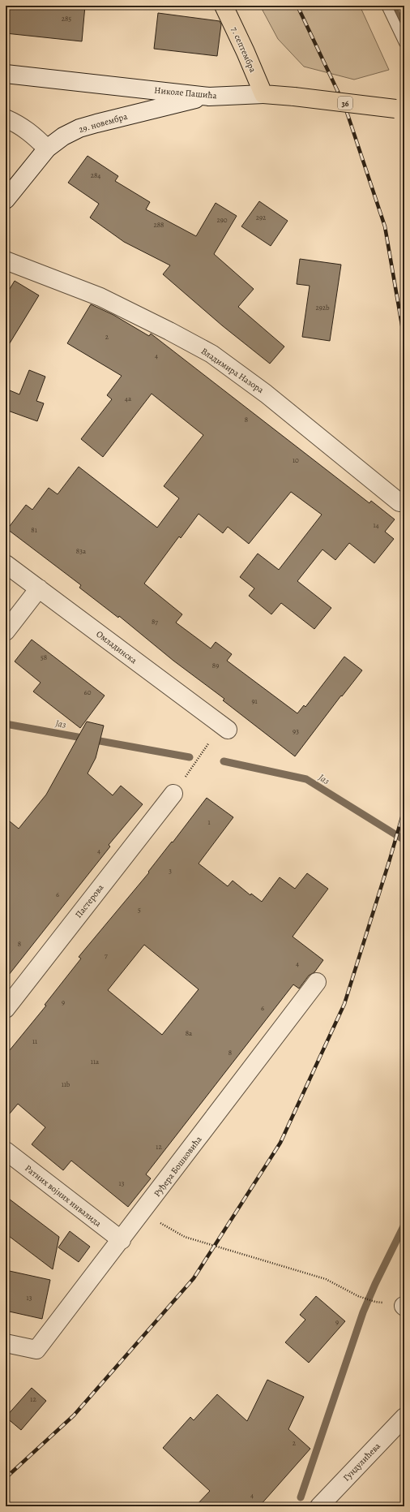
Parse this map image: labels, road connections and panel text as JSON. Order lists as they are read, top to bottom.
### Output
{
  "streets": {
    "main road": ["7. септембра", "Николе Пашића", "36"],
    "street": [
      "29. новембра",
      "Владимира Назора",
      "Омладинска",
      "Пастерова",
      "Руђера Бошковића",
      "Ратних војних инвалида",
      "Гундулићева"
    ]
  },
  "crossings": [
    ["7. септембра", "Николе Пашића"],
    ["Николе Пашића", "29. новембра"],
    ["Руђера Бошковића", "Ратних војних инвалида"]
  ],
  "water": ["Јаз"],
  "house_numbers": [
    "285",
    "284",
    "292",
    "290",
    "288",
    "292b",
    "2",
    "4",
    "4a",
    "8",
    "10",
    "14",
    "81",
    "83a",
    "87",
    "58",
    "89",
    "60",
    "91",
    "93",
    "1",
    "4",
    "3",
    "6",
    "5",
    "8",
    "7",
    "4",
    "9",
    "6",
    "8a",
    "11",
    "8",
    "11a",
    "11b",
    "12",
    "13",
    "13",
    "9",
    "12",
    "2",
    "4"
  ]
}
